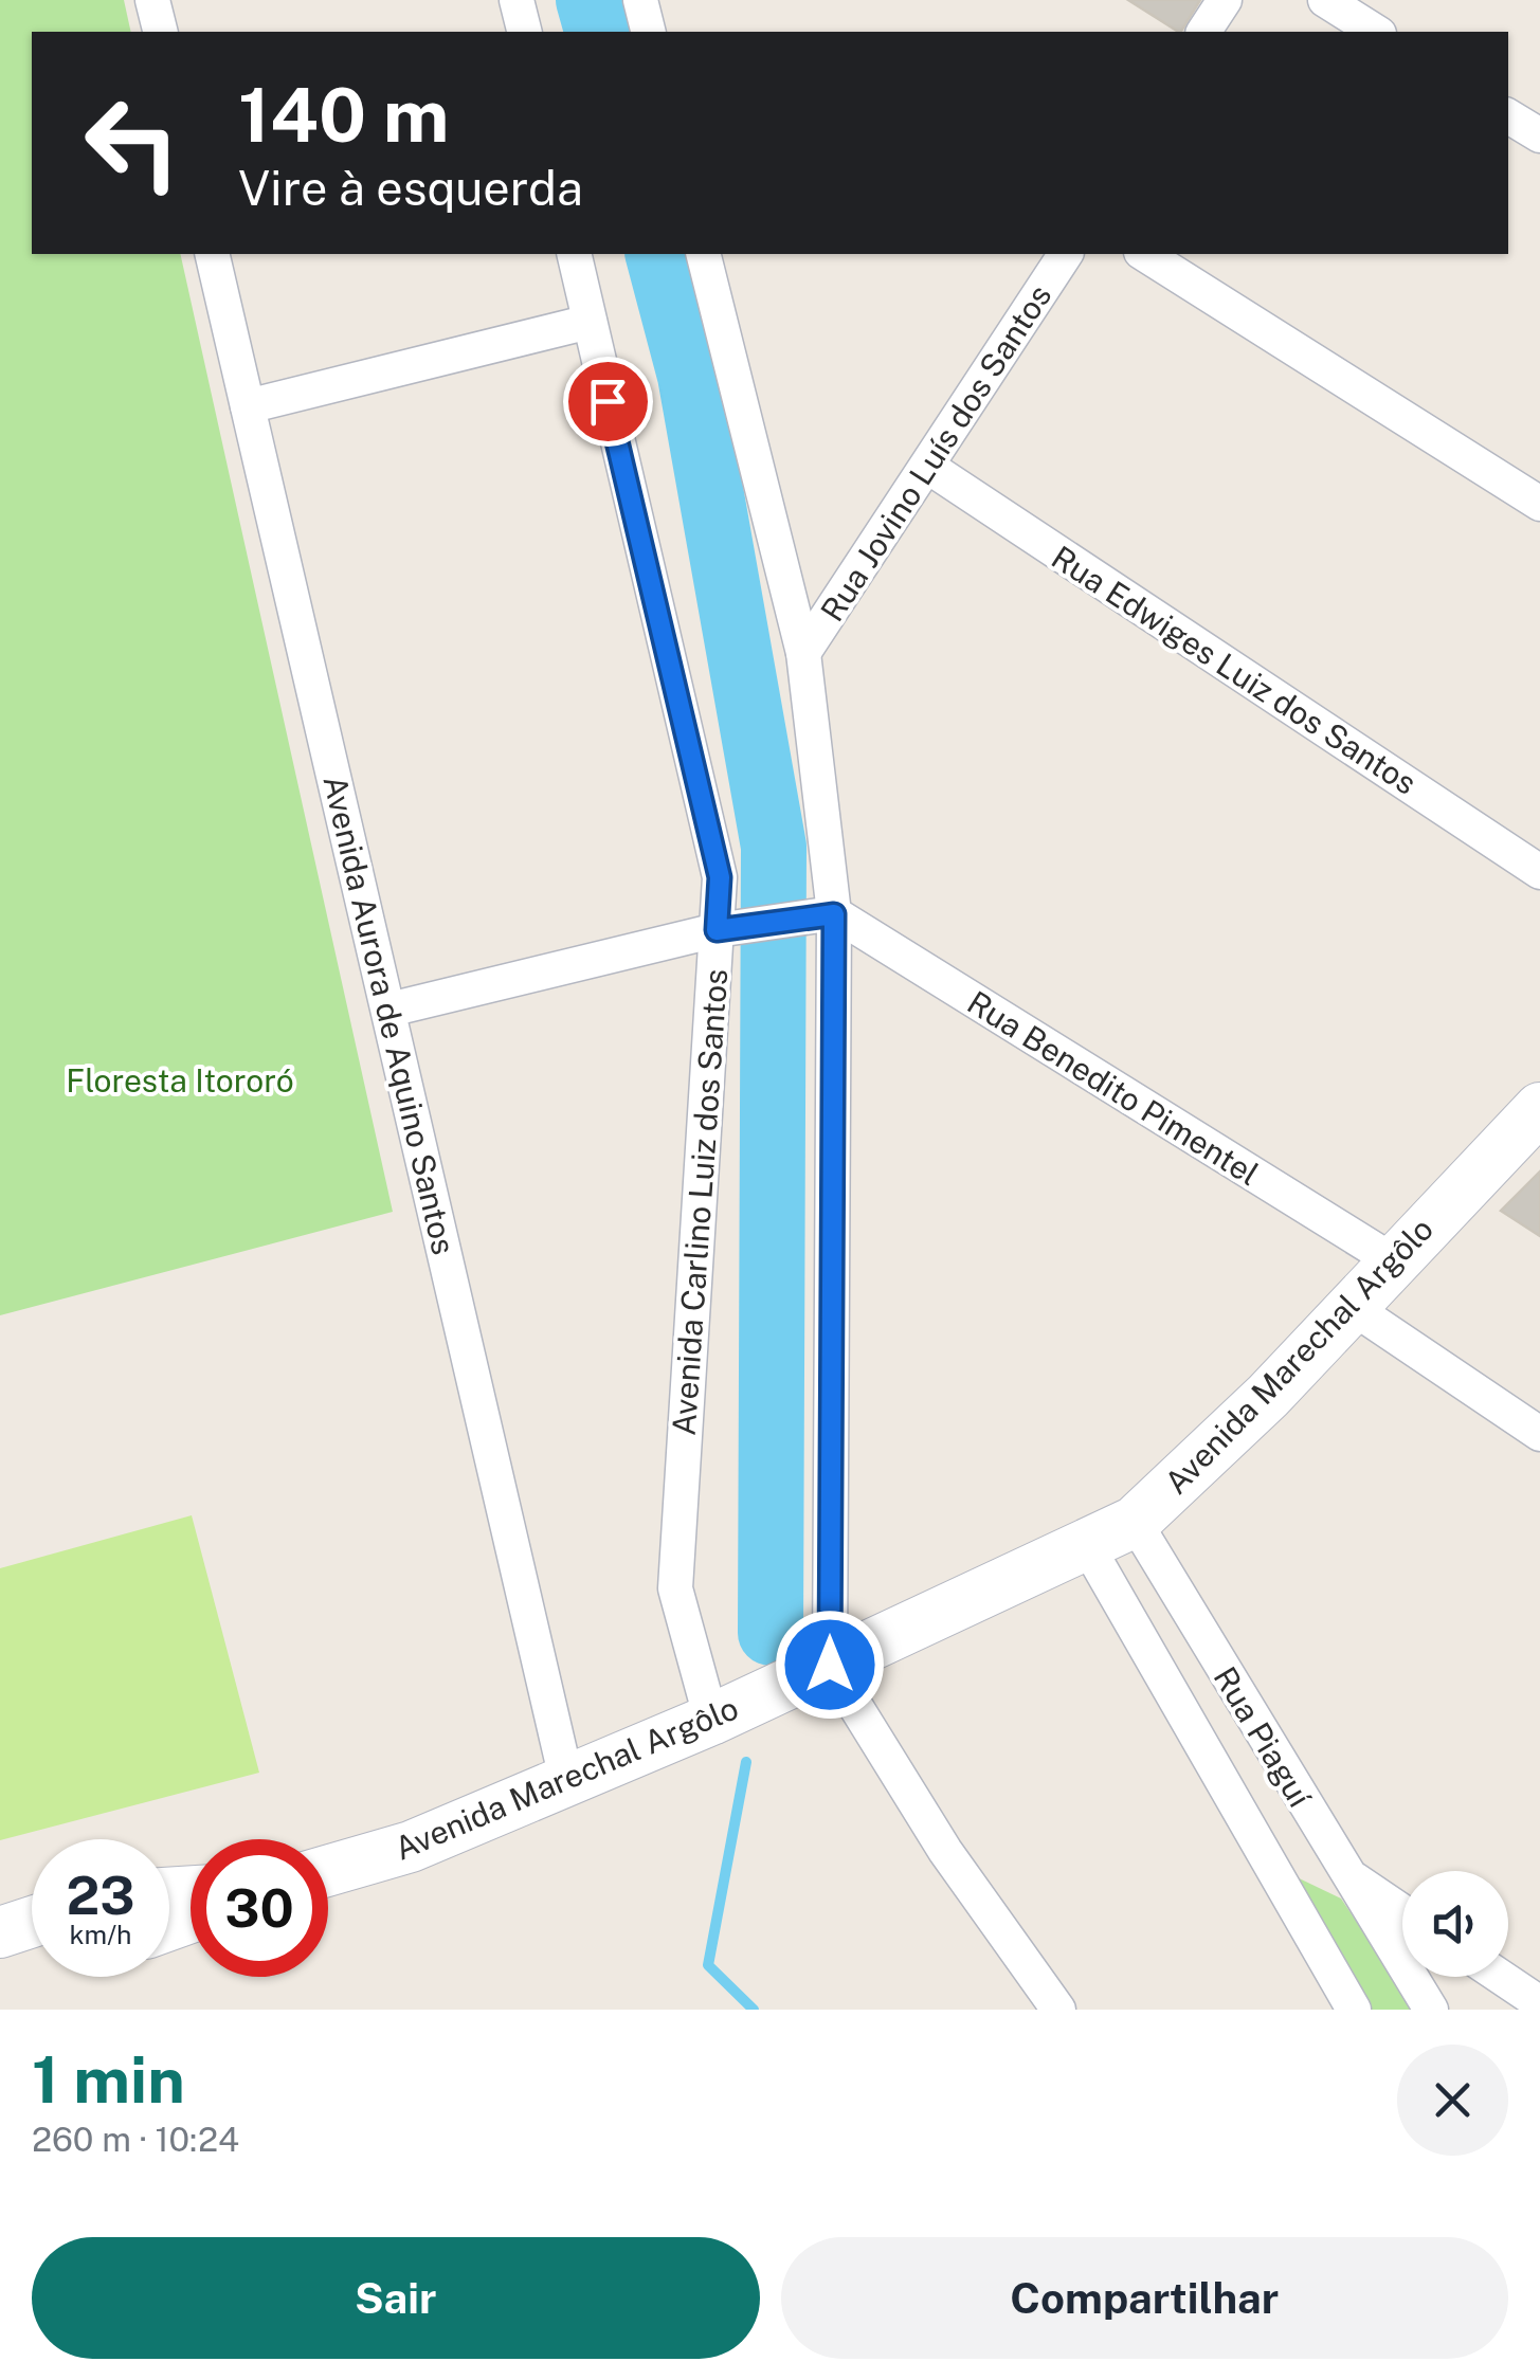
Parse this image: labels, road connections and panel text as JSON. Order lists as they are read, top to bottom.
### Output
{
  "streets": {
    "main road": ["Avenida Marechal Argôlo"],
    "street": [
      "Rua Jovino Luís dos Santos",
      "Rua Edwiges Luiz dos Santos",
      "Avenida Aurora de Aquino Santos",
      "Rua Benedito Pimentel",
      "Avenida Carlino Luiz dos Santos",
      "Rua Piaguí"
    ]
  },
  "crossings": [
    ["Rua Jovino Luís dos Santos", "Rua Edwiges Luiz dos Santos"],
    ["Avenida Aurora de Aquino Santos", "Avenida Marechal Argôlo"],
    ["Rua Benedito Pimentel", "Avenida Marechal Argôlo"],
    ["Avenida Carlino Luiz dos Santos", "Avenida Marechal Argôlo"],
    ["Avenida Marechal Argôlo", "Rua Piaguí"]
  ],
  "parks": ["Floresta Itororó"],
  "page": {
    "turn": ["140 m", "Vire à esquerda"],
    "speed": "23 km/h",
    "limit": "30",
    "heading": ["1 min", "260 m · 10:24"],
    "buttons": ["Sair", "Compartilhar"]
  }
}
